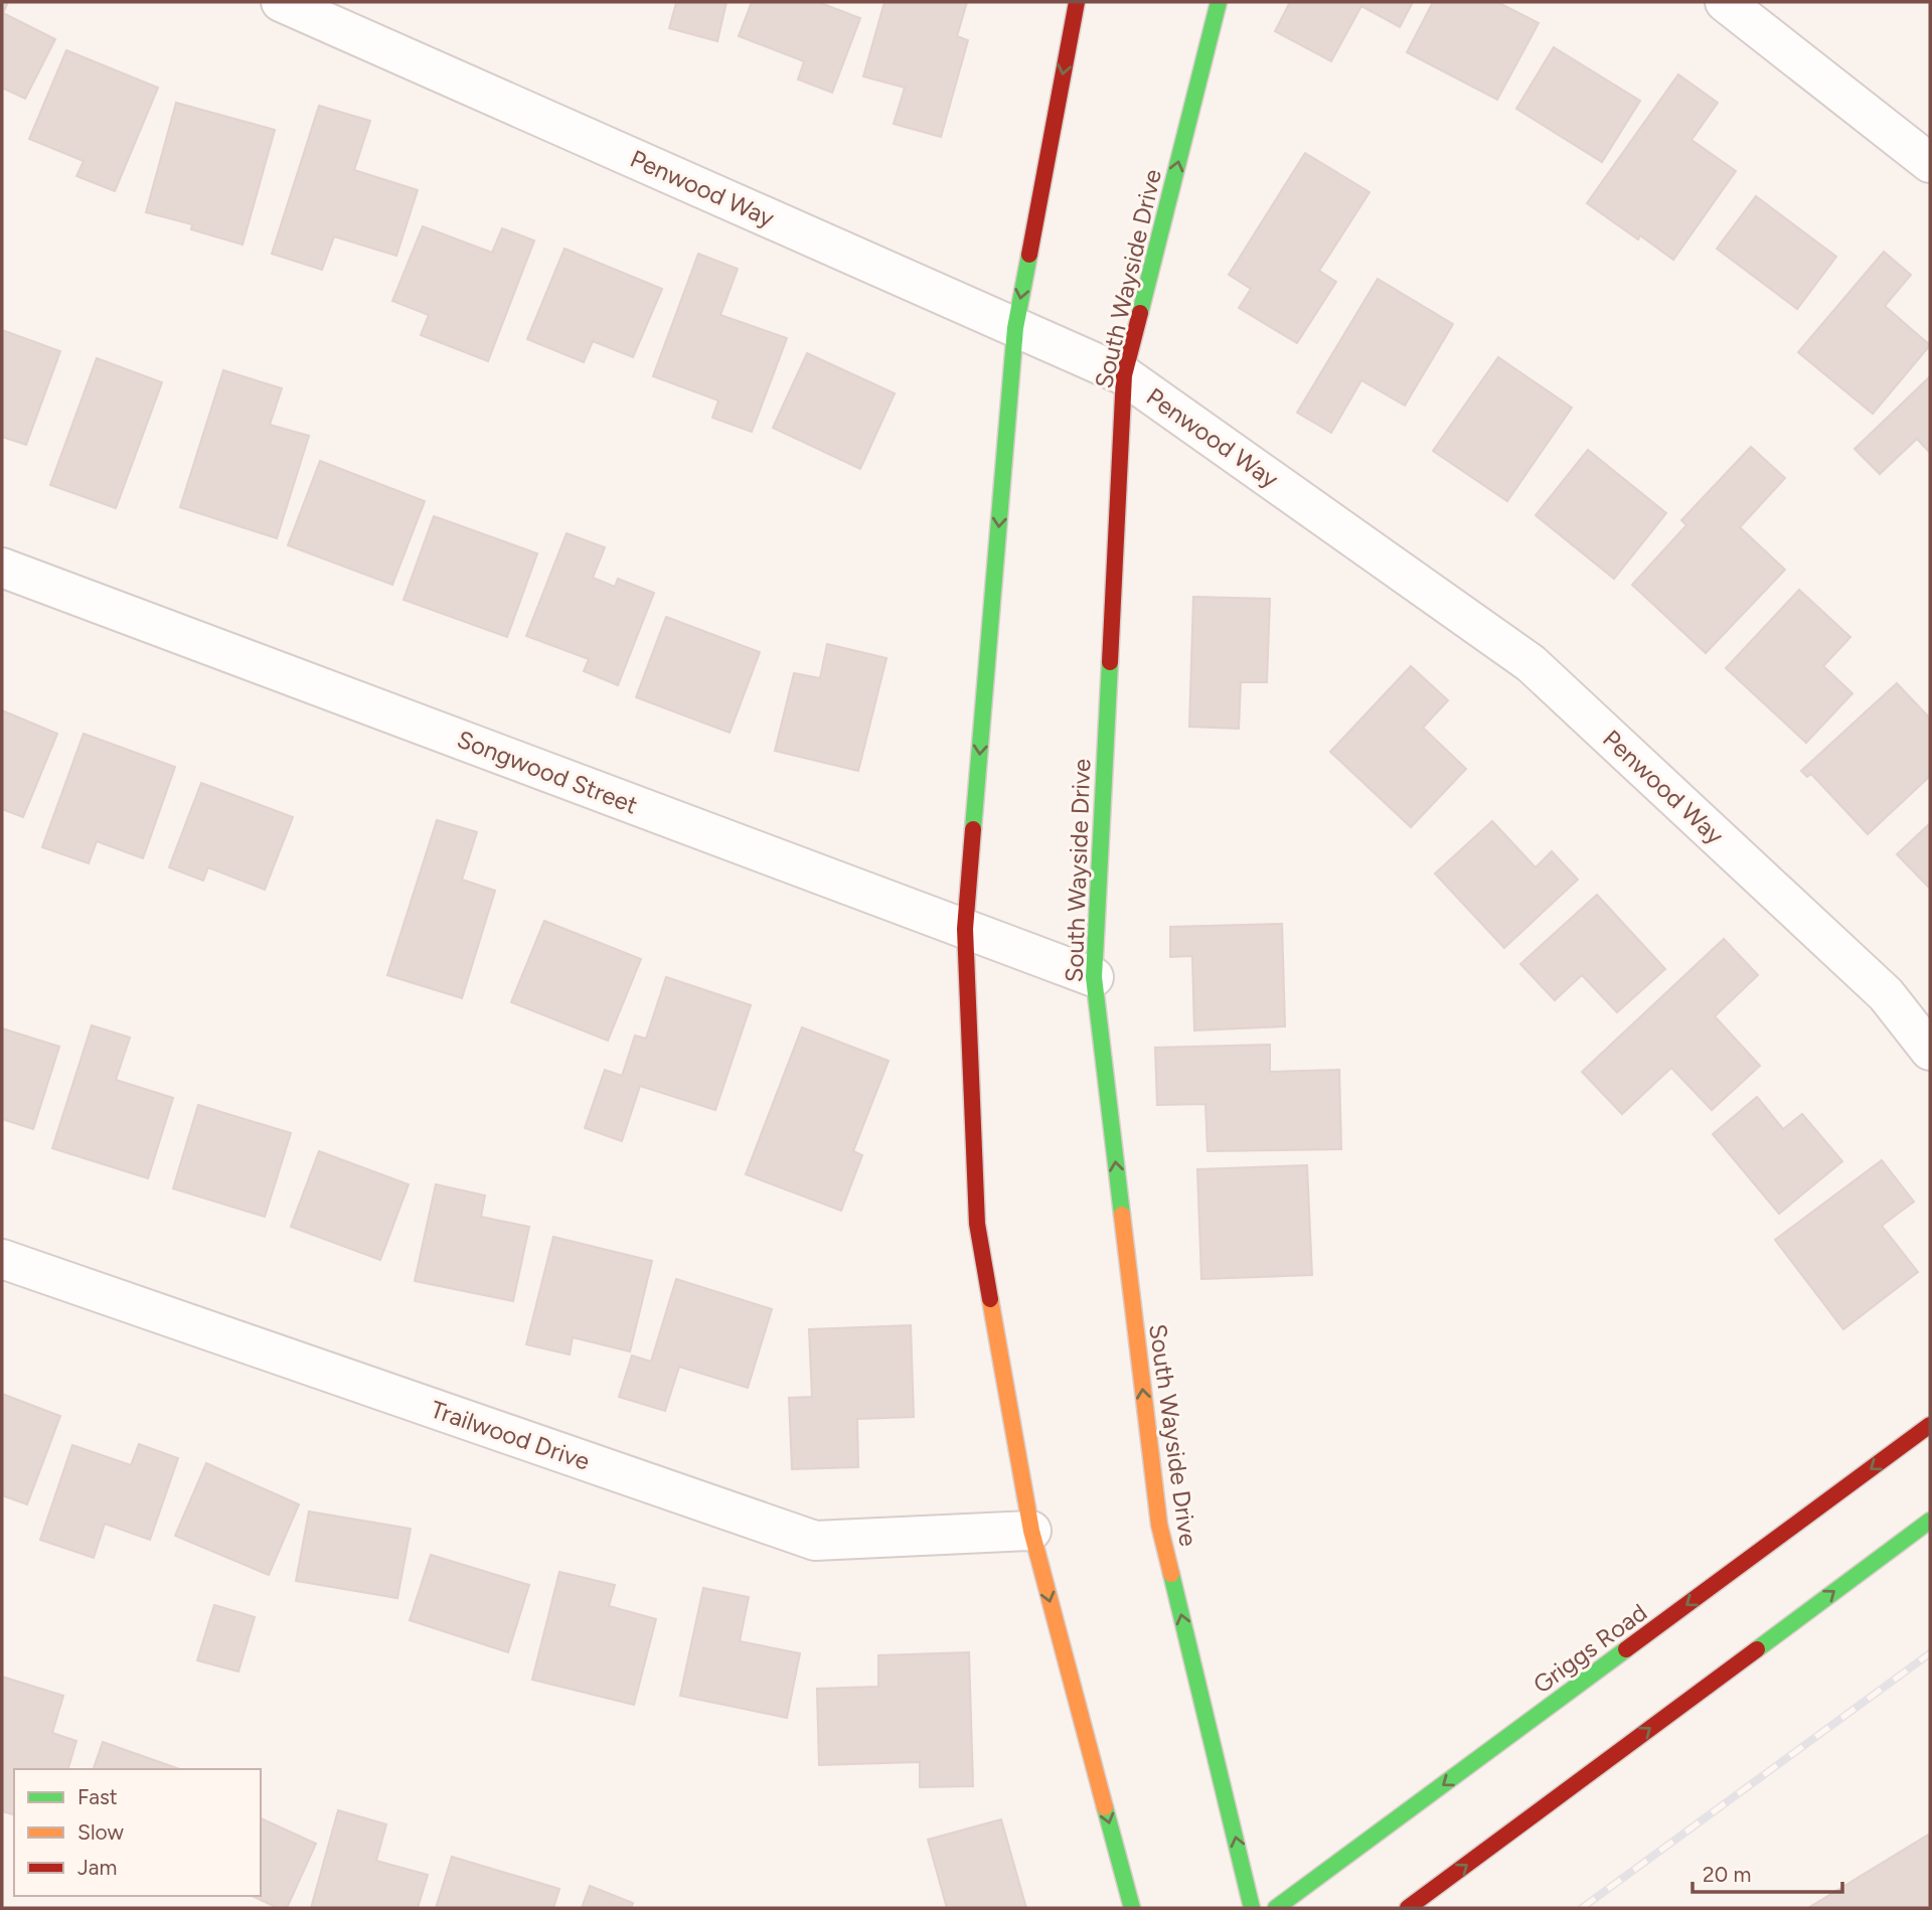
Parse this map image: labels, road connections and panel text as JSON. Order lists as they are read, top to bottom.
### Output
{
  "streets": {
    "main road": ["South Wayside Drive", "Griggs Road"],
    "street": ["Penwood Way", "Songwood Street", "Trailwood Drive"]
  },
  "crossings": [
    ["Penwood Way", "South Wayside Drive"],
    ["South Wayside Drive", "Songwood Street"]
  ],
  "legend": ["Fast", "Slow", "Jam"],
  "scale_bar": "20 m"
}
